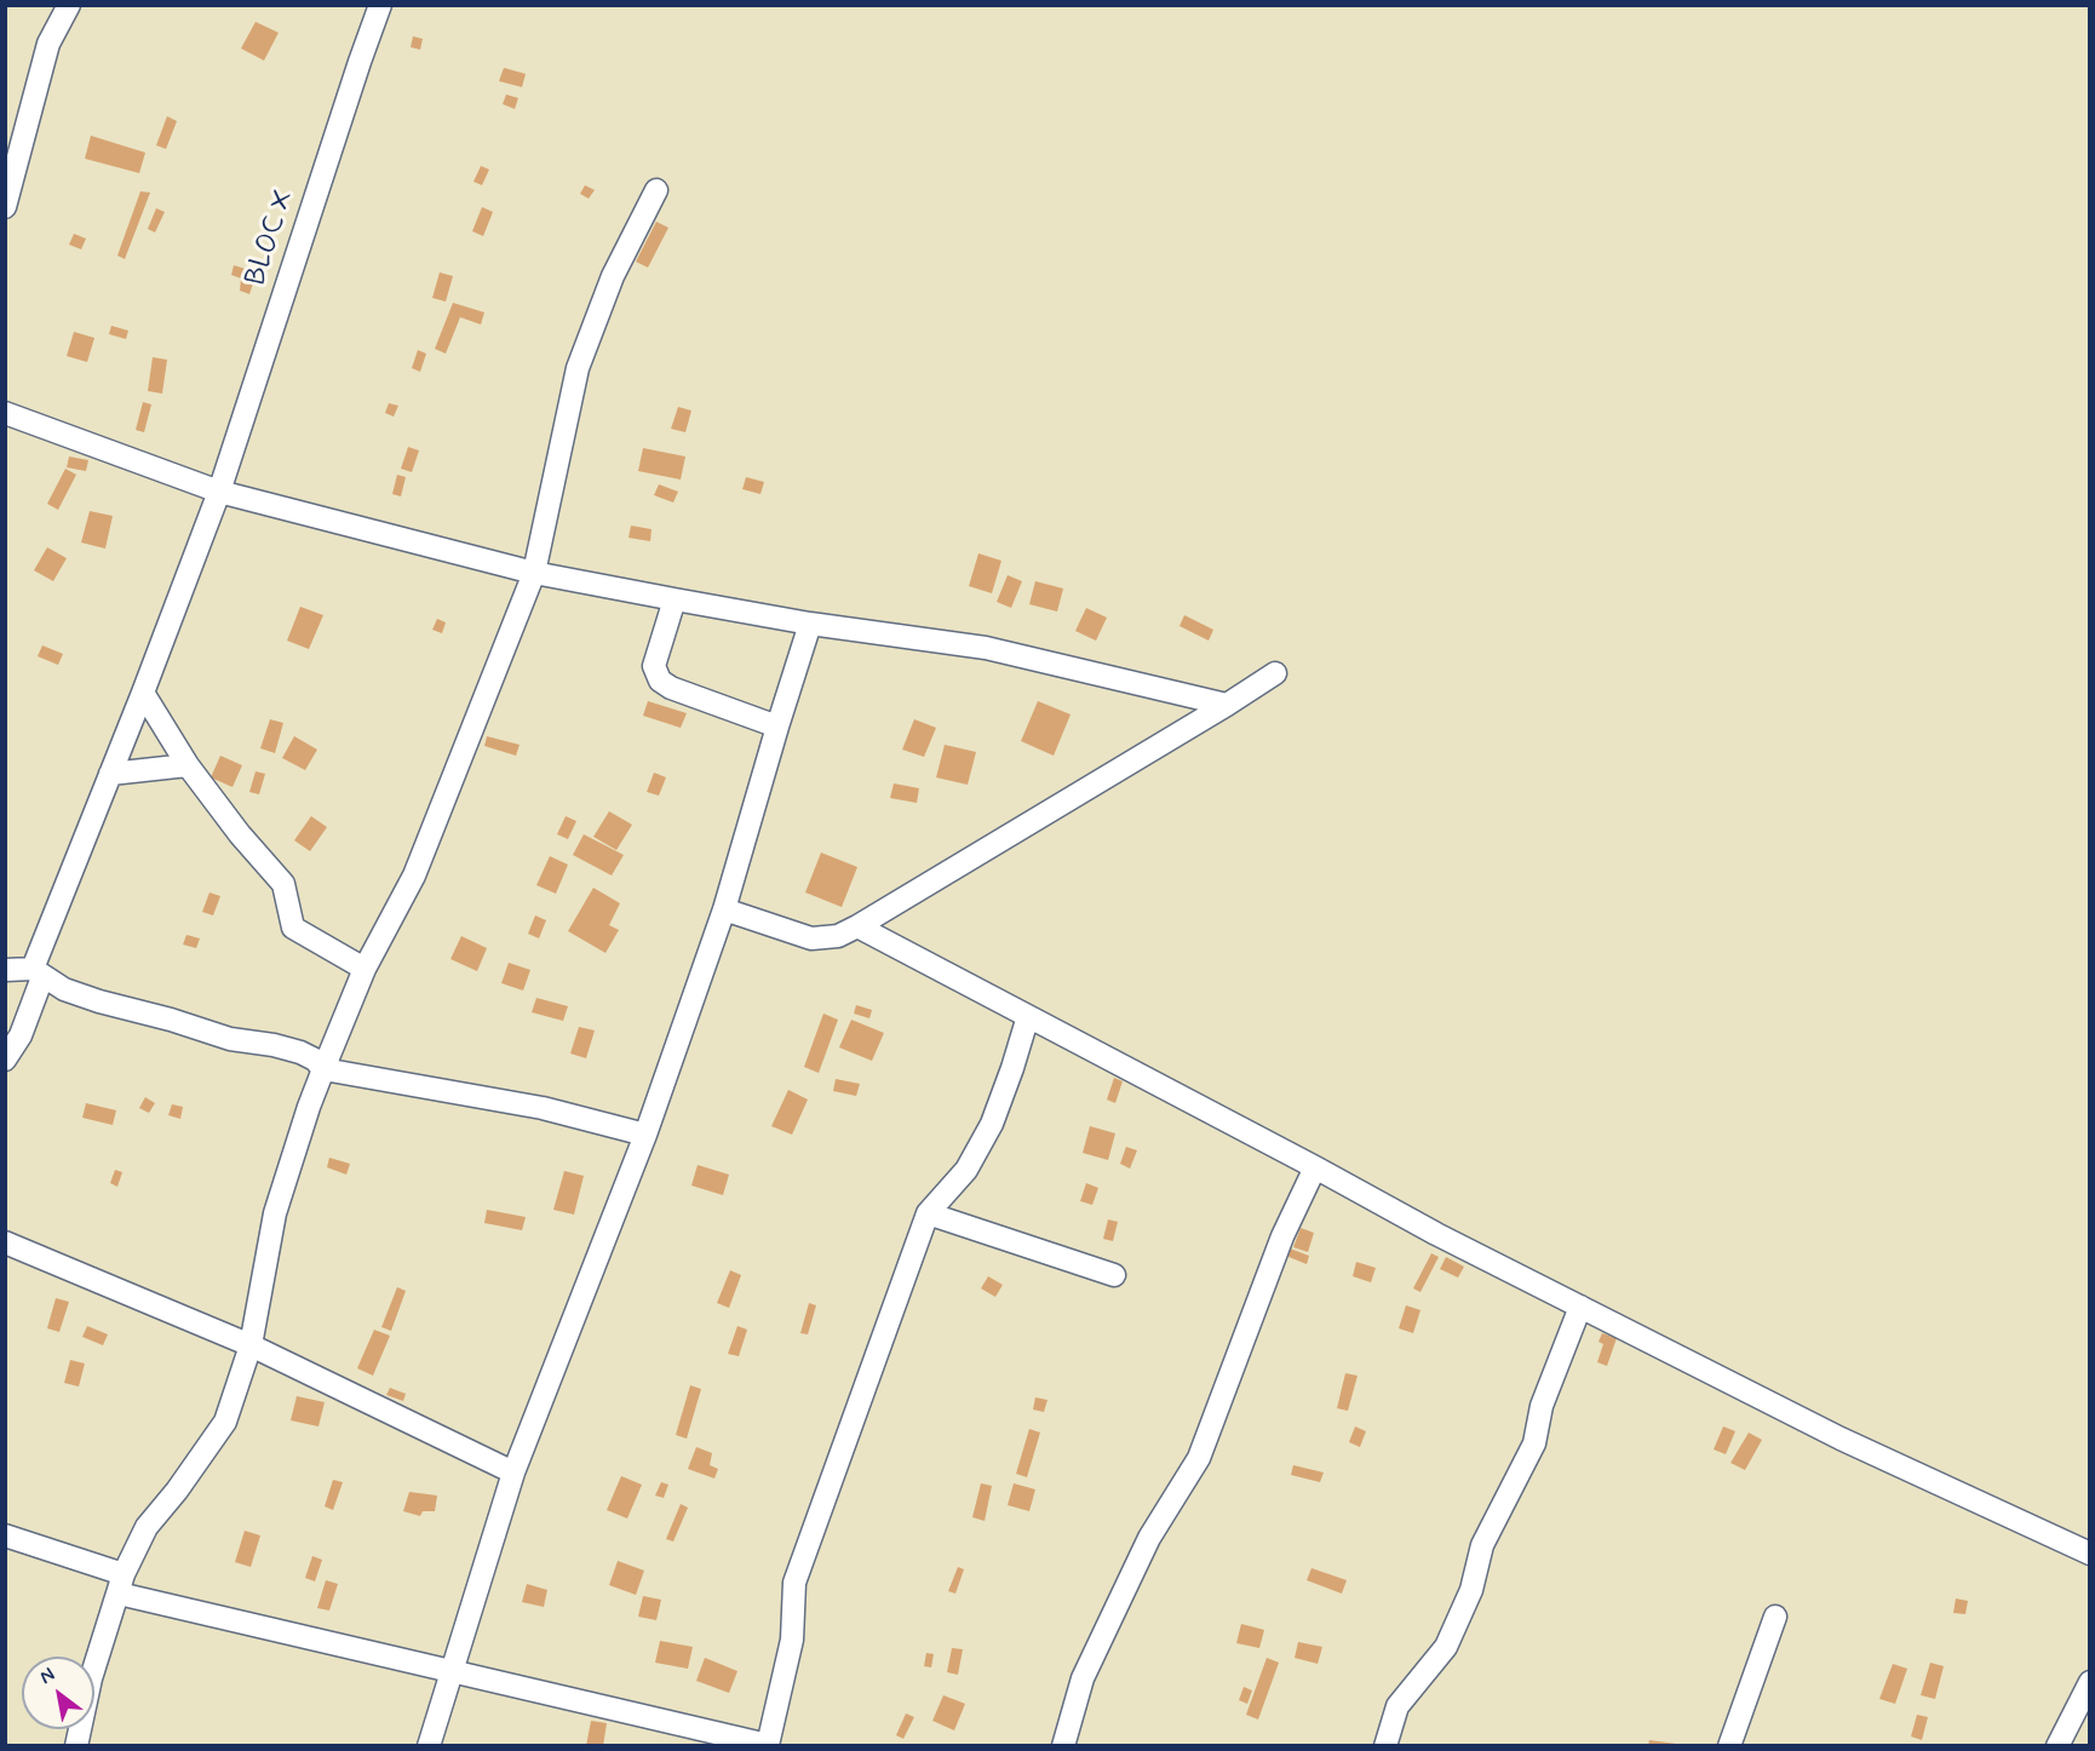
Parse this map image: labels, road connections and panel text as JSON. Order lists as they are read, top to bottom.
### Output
{
  "streets": {
    "street": ["BLOC X"]
  },
  "north": "top left"
}
